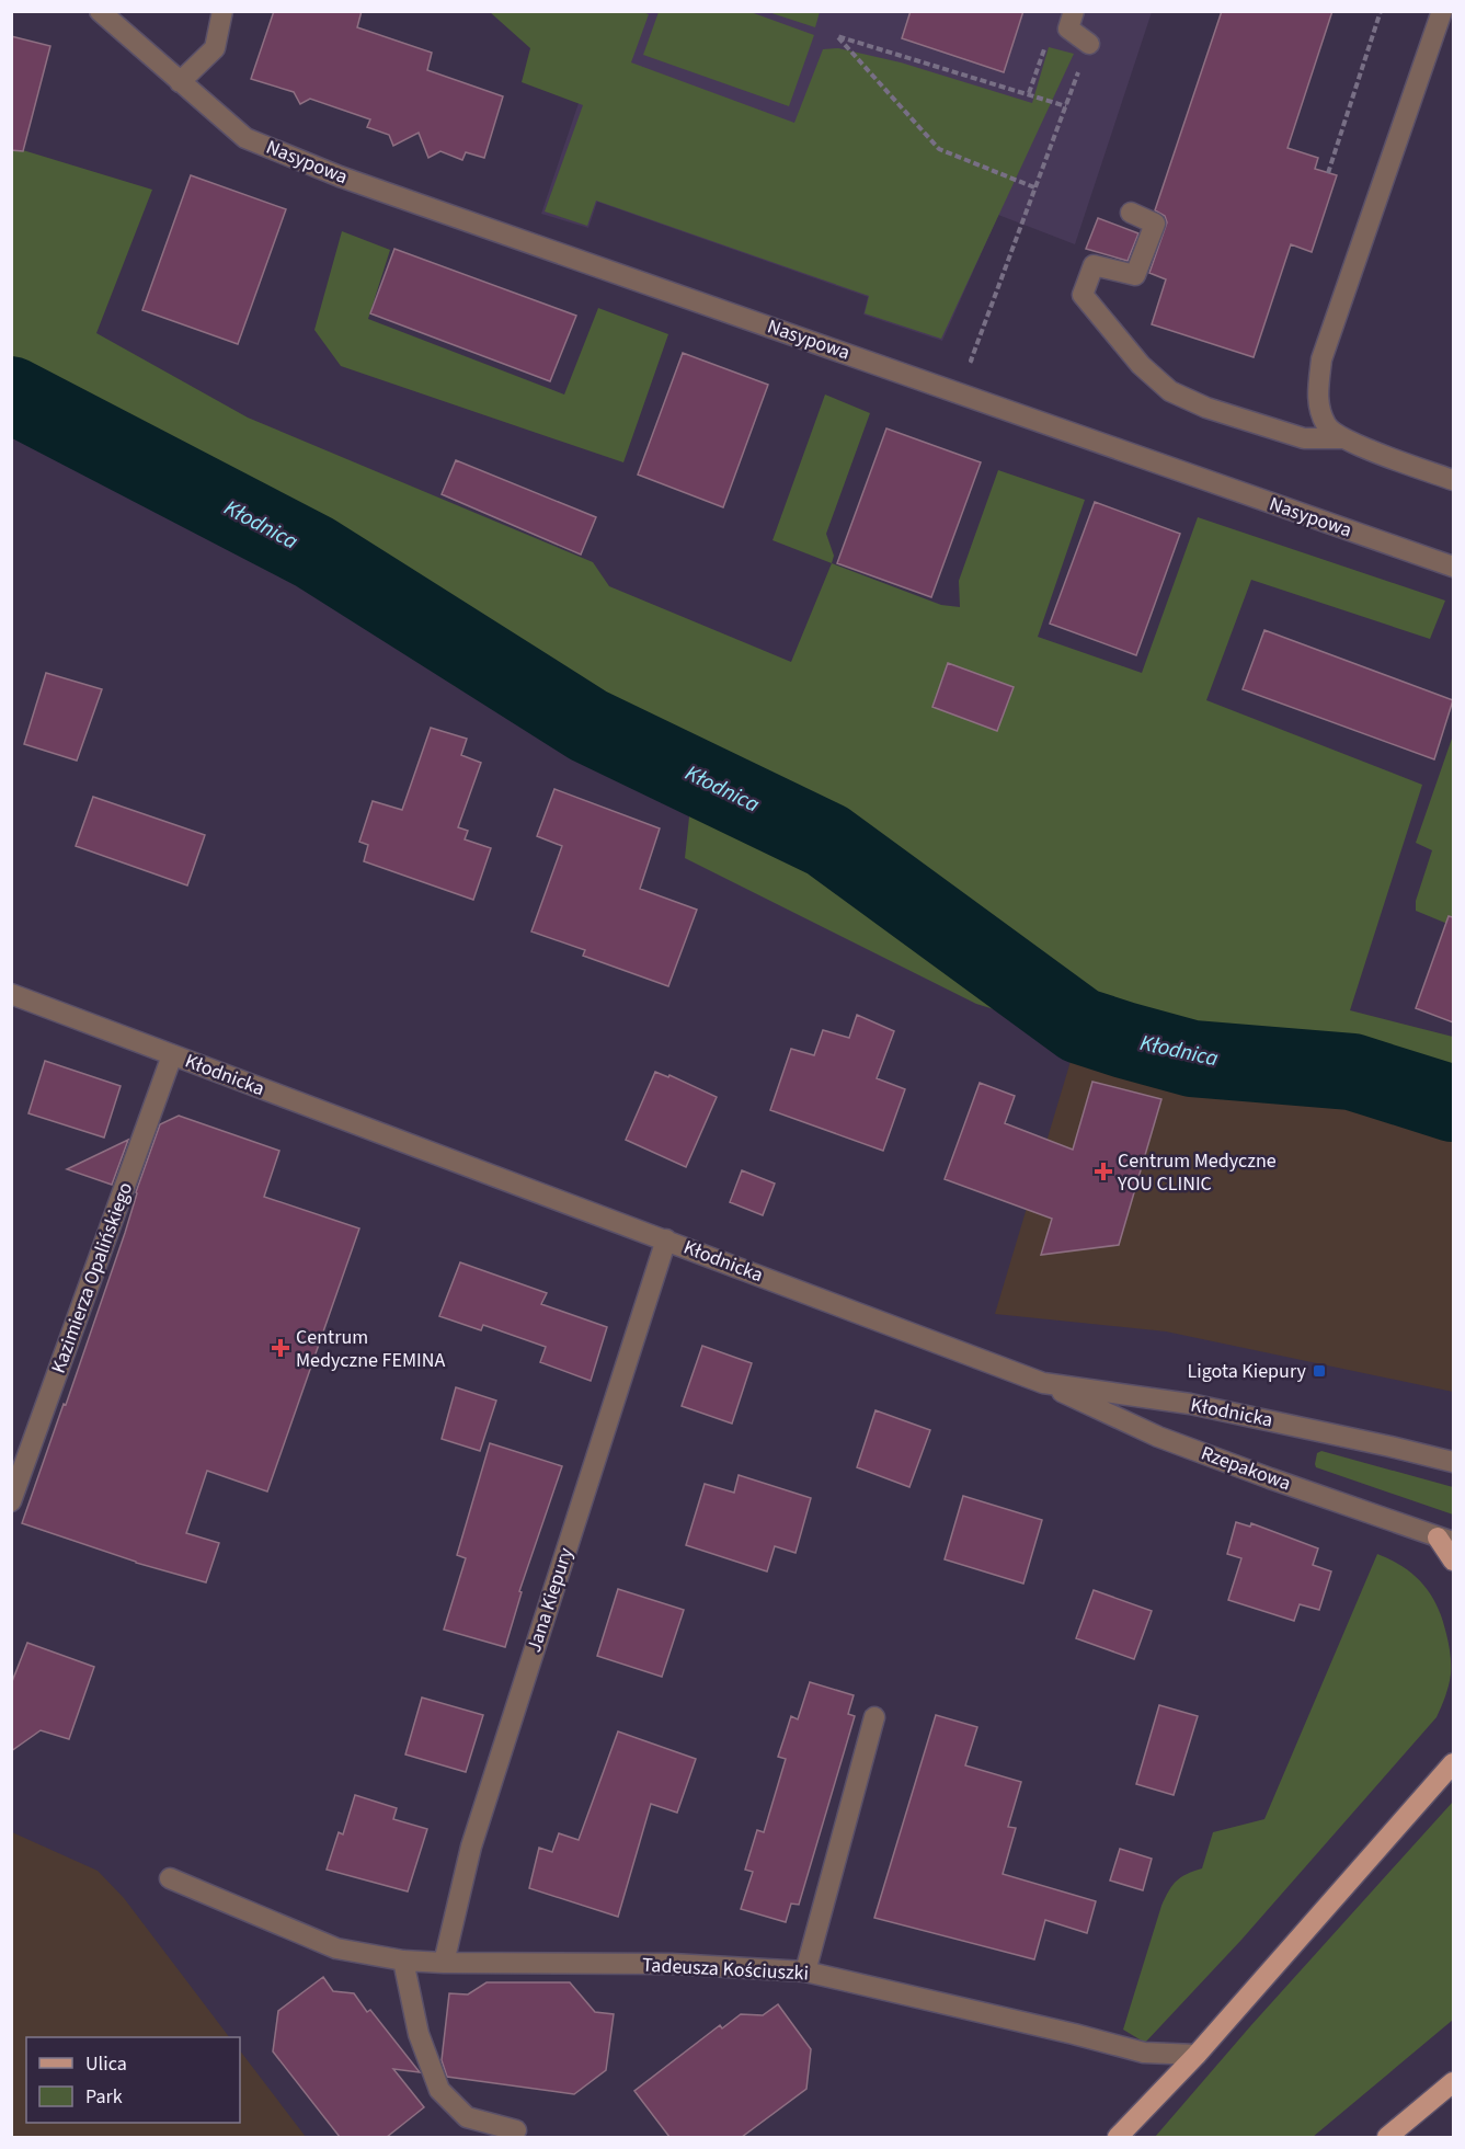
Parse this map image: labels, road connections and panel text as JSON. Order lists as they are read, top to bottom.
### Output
{
  "streets": {
    "street": [
      "Nasypowa",
      "Kłodnicka",
      "Kazimierza Opalińskiego",
      "Rzepakowa",
      "Jana Kiepury",
      "Tadeusza Kościuszki"
    ]
  },
  "crossings": [
    ["Kłodnicka", "Kazimierza Opalińskiego"],
    ["Kłodnicka", "Rzepakowa"],
    ["Kłodnicka", "Jana Kiepury"],
    ["Jana Kiepury", "Tadeusza Kościuszki"]
  ],
  "water": ["Kłodnica"],
  "places": {
    "health": ["Centrum Medyczne YOU CLINIC", "Centrum Medyczne FEMINA"],
    "transit": ["Ligota Kiepury"]
  },
  "legend": ["Ulica", "Park"]
}
